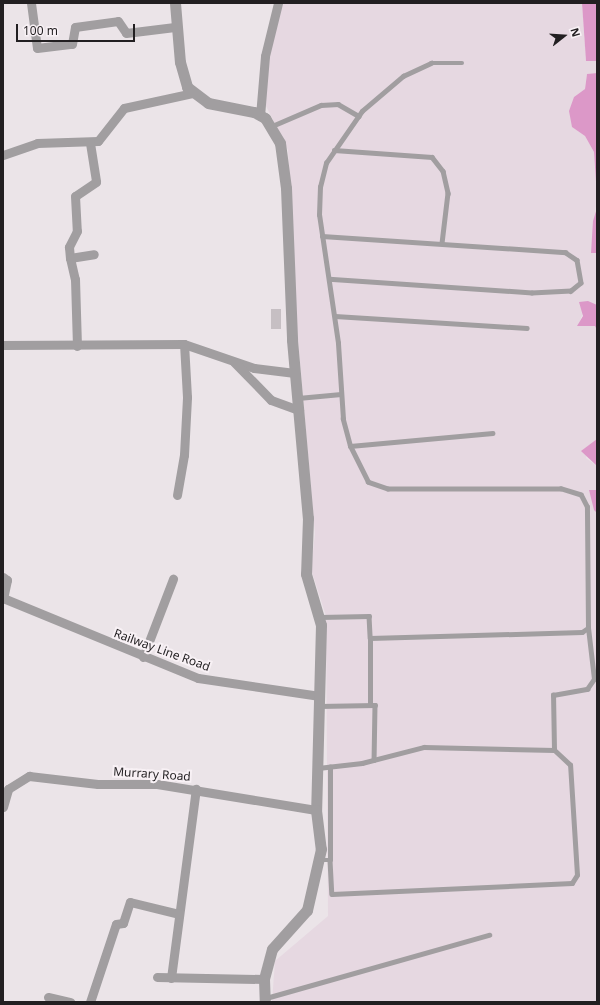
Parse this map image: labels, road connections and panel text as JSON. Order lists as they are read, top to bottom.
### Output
{
  "streets": {
    "street": ["Railway Line Road", "Murrary Road"]
  },
  "scale_bar": "100 m",
  "north": "right"
}
